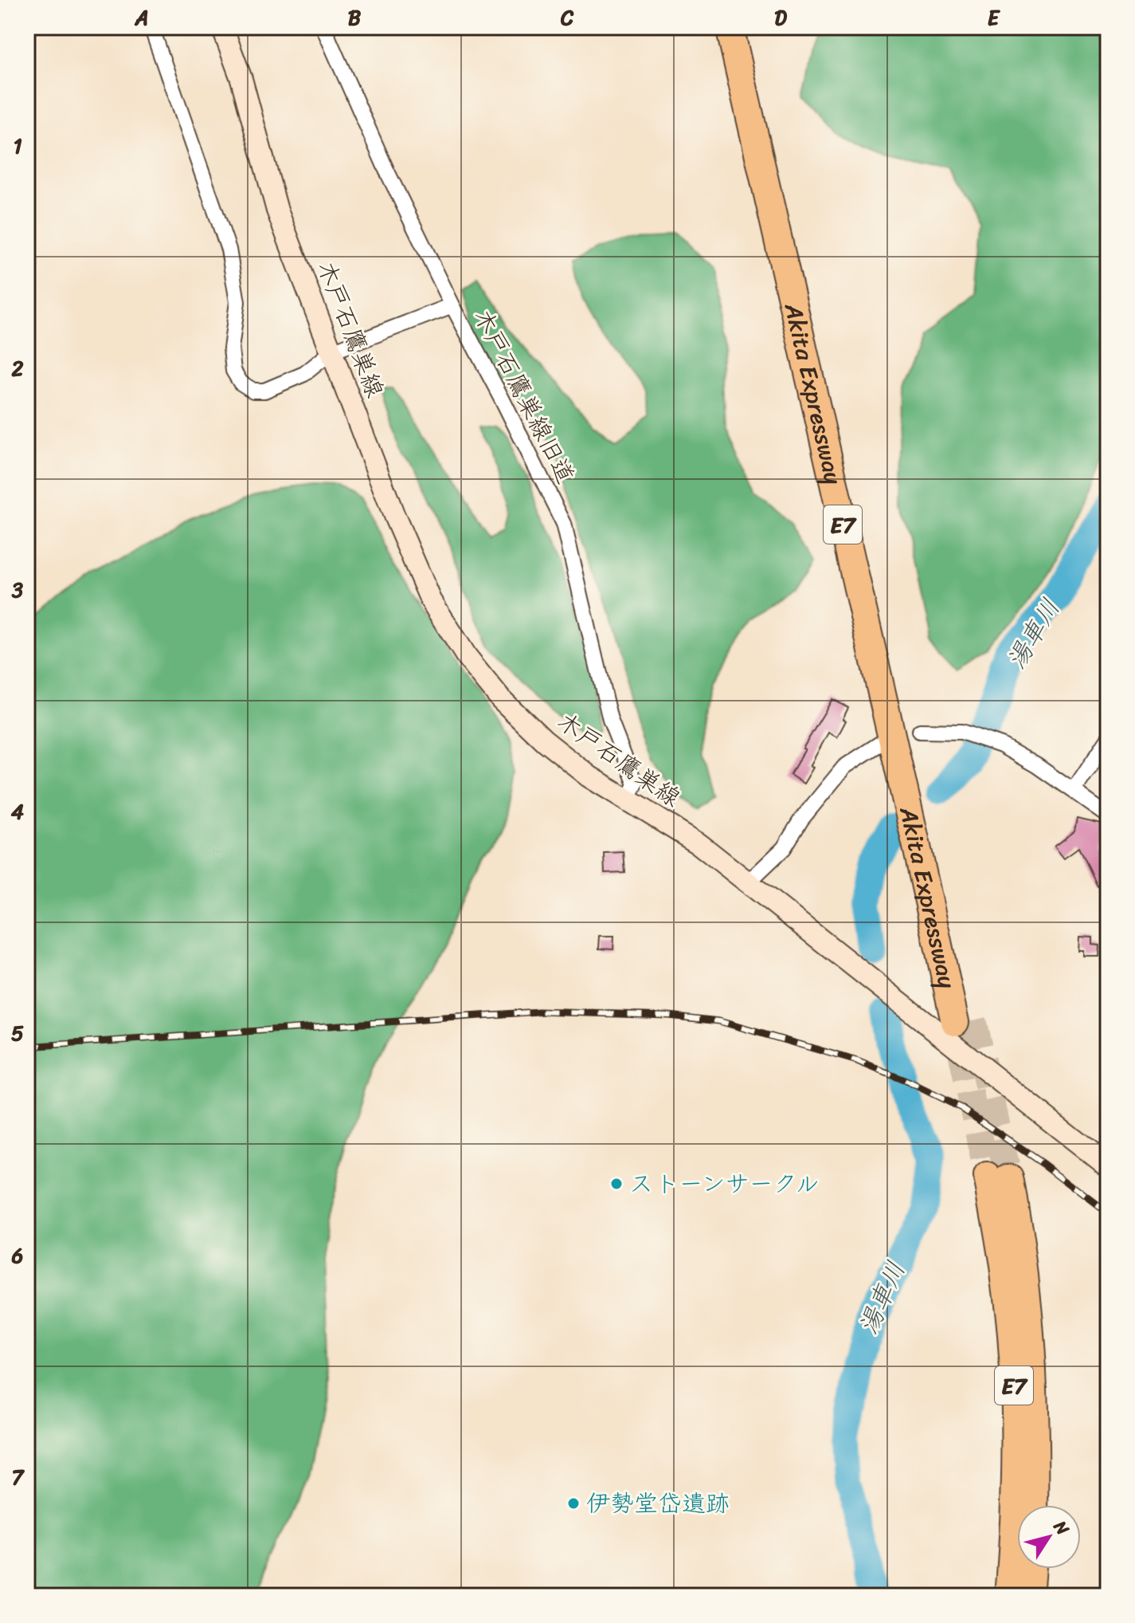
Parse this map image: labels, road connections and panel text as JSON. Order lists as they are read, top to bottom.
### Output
{
  "streets": {
    "highway": ["Akita Expressway", "E7"],
    "main road": ["木戸石鷹巣線"],
    "street": ["木戸石鷹巣線旧道"]
  },
  "crossings": [
    ["木戸石鷹巣線", "木戸石鷹巣線旧道"]
  ],
  "water": ["湯車川"],
  "places": ["ストーンサークル", "伊勢堂岱遺跡"],
  "north": "top right",
  "grid": {
    "columns": [
      "A",
      "B",
      "C",
      "D",
      "E"
    ],
    "rows": [
      "1",
      "2",
      "3",
      "4",
      "5",
      "6",
      "7"
    ]
  }
}
